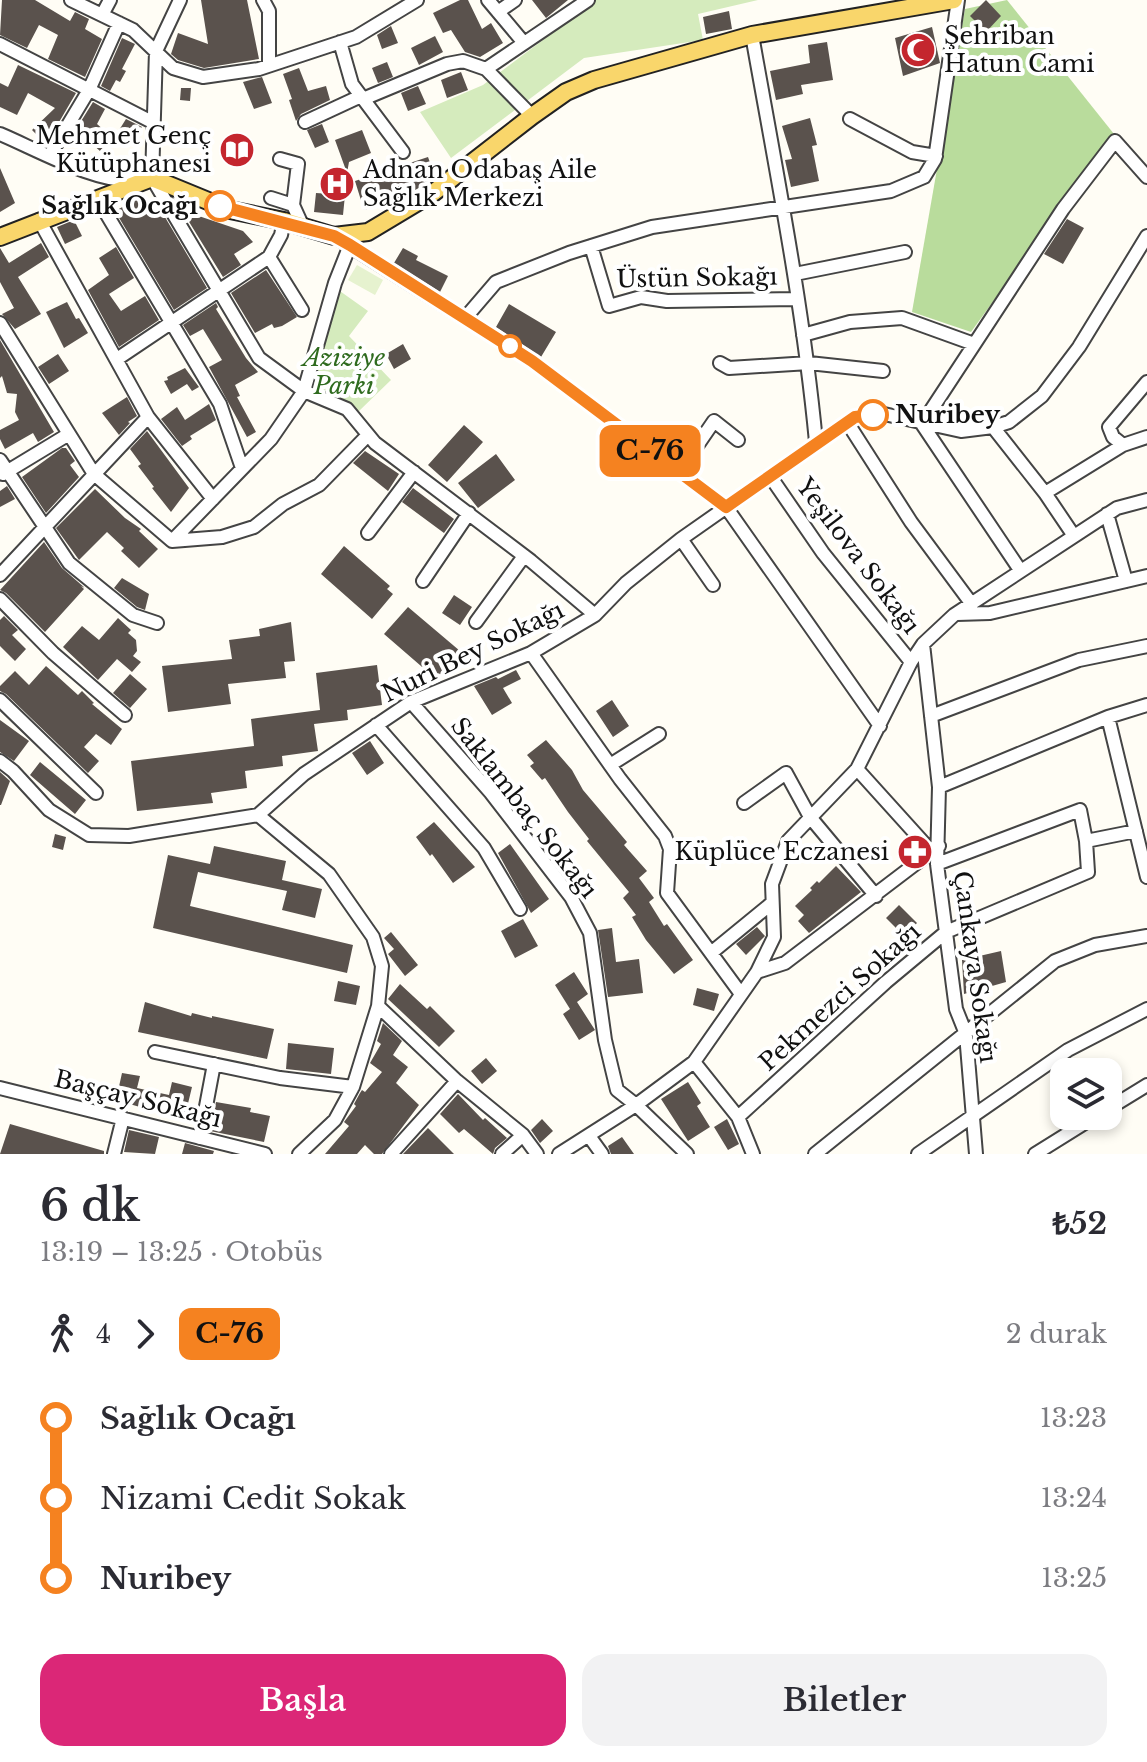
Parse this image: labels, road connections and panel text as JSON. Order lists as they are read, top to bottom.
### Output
{
  "streets": {
    "street": [
      "Üstün Sokağı",
      "Yeşilova Sokağı",
      "Nuri Bey Sokağı",
      "Saklambaç Sokağı",
      "Çankaya Sokağı",
      "Pekmezci Sokağı",
      "Başçay Sokağı"
    ]
  },
  "crossings": [
    ["Yeşilova Sokağı", "Nuri Bey Sokağı"],
    ["Nuri Bey Sokağı", "Saklambaç Sokağı"],
    ["Çankaya Sokağı", "Pekmezci Sokağı"]
  ],
  "parks": ["Aziziye Parki"],
  "places": {
    "mosque": ["Şehriban Hatun Cami"],
    "library": ["Mehmet Genç Kütüphanesi"],
    "hospital": ["Adnan Odabaş Aile Sağlık Merkezi"],
    "other": ["Sağlık Ocağı", "Nuribey"],
    "pharmacy": ["Küplüce Eczanesi"]
  },
  "lines": ["bus line C-76"],
  "page": {
    "on_map": "C-76",
    "heading": ["6 dk", "13:19 – 13:25 · Otobüs", "₺52"],
    "legs": ["4", "C-76", "2 durak"],
    "list": [
      {
        "name": "Sağlık Ocağı",
        "value": "13:23"
      },
      {
        "name": "Nizami Cedit Sokak",
        "value": "13:24"
      },
      {
        "name": "Nuribey",
        "value": "13:25"
      }
    ],
    "buttons": ["Başla", "Biletler"]
  }
}
